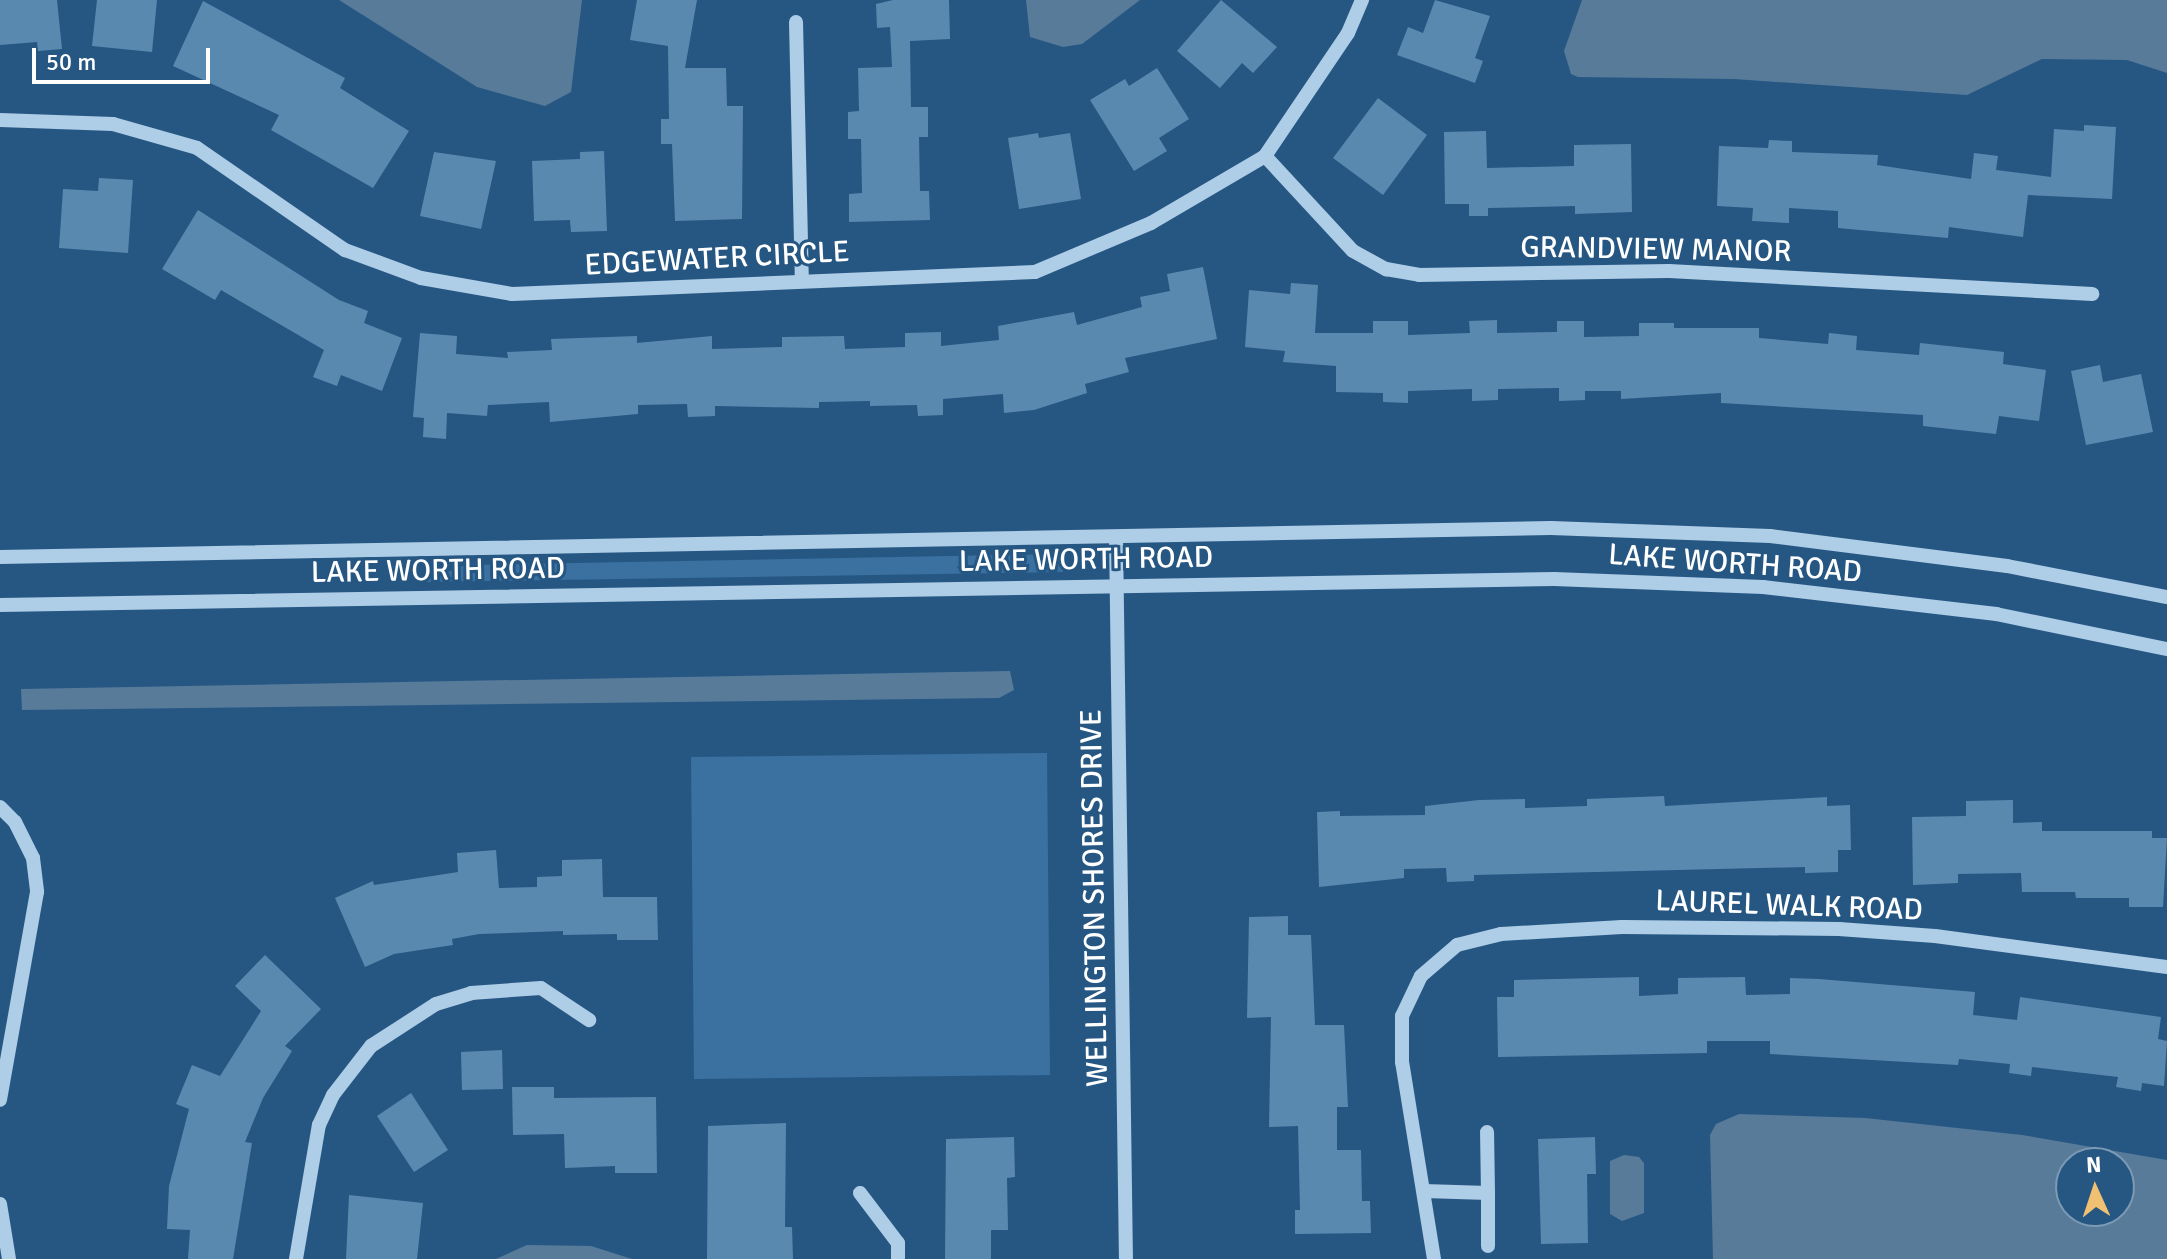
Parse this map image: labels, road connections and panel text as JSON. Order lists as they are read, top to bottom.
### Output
{
  "streets": {
    "street": [
      "GRANDVIEW MANOR",
      "EDGEWATER CIRCLE",
      "LAKE WORTH ROAD",
      "WELLINGTON SHORES DRIVE",
      "LAUREL WALK ROAD"
    ]
  },
  "crossings": [
    ["GRANDVIEW MANOR", "EDGEWATER CIRCLE"],
    ["LAKE WORTH ROAD", "WELLINGTON SHORES DRIVE"]
  ],
  "scale_bar": "50 m",
  "north": "top"
}
